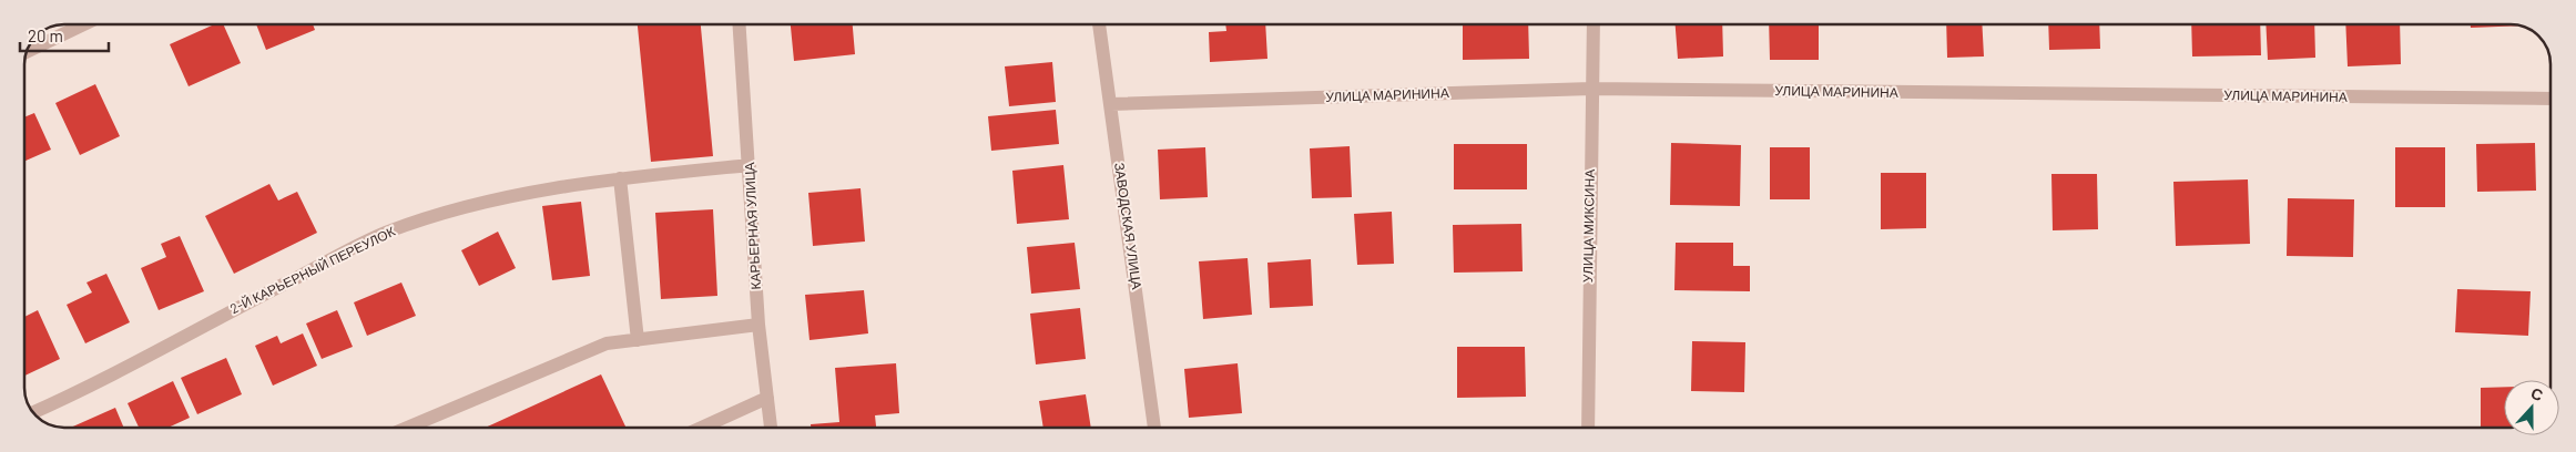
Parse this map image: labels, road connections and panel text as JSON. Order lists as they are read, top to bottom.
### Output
{
  "streets": {
    "street": [
      "УЛИЦА МАРИНИНА",
      "КАРЬЕРНАЯ УЛИЦА",
      "ЗАВОДСКАЯ УЛИЦА",
      "УЛИЦА МИКСИНА",
      "2-Й КАРЬЕРНЫЙ ПЕРЕУЛОК"
    ]
  },
  "crossings": [
    ["УЛИЦА МАРИНИНА", "ЗАВОДСКАЯ УЛИЦА"],
    ["УЛИЦА МАРИНИНА", "УЛИЦА МИКСИНА"],
    ["КАРЬЕРНАЯ УЛИЦА", "2-Й КАРЬЕРНЫЙ ПЕРЕУЛОК"]
  ],
  "scale_bar": "20 m",
  "north": "top"
}
